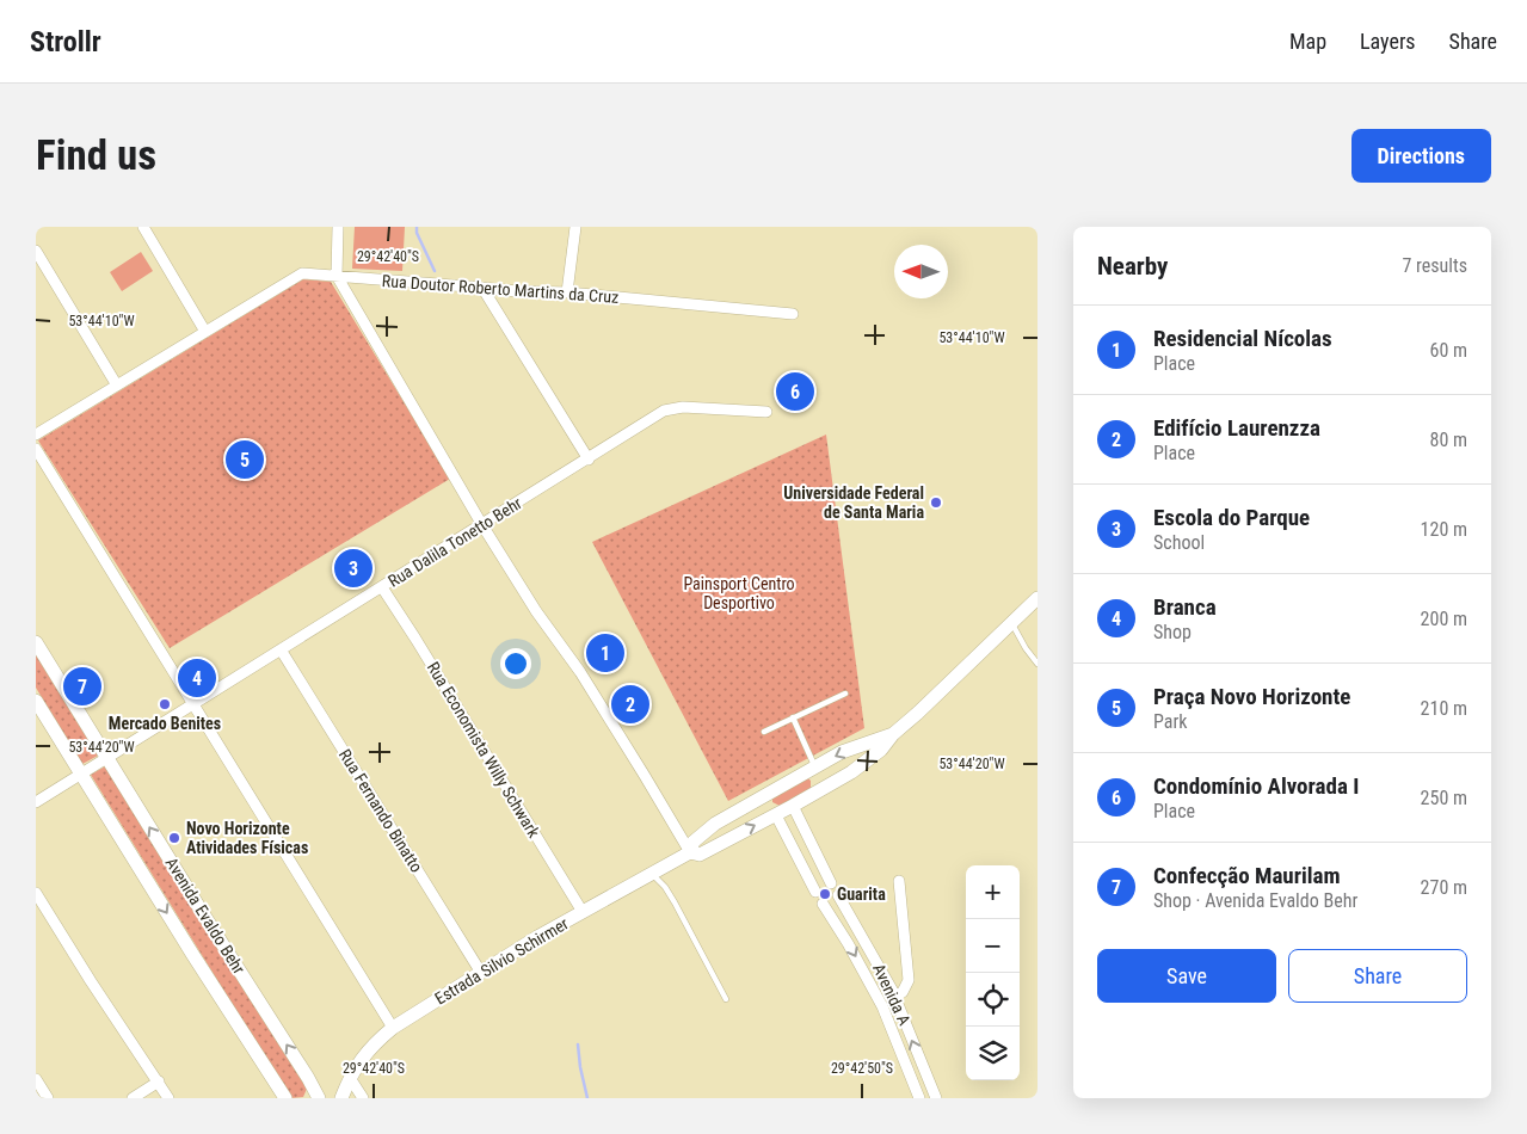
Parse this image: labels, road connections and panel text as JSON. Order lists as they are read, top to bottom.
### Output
{
  "streets": {
    "street": [
      "Rua Doutor Roberto Martins da Cruz",
      "Rua Dalila Tonetto Behr",
      "Rua Economista Willy Schwark",
      "Rua Fernando Binatto",
      "Avenida Evaldo Behr",
      "Estrada Silvio Schirmer",
      "Avenida A"
    ]
  },
  "crossings": [
    ["Rua Dalila Tonetto Behr", "Rua Economista Willy Schwark"],
    ["Rua Dalila Tonetto Behr", "Rua Fernando Binatto"],
    ["Rua Dalila Tonetto Behr", "Avenida Evaldo Behr"],
    ["Rua Economista Willy Schwark", "Estrada Silvio Schirmer"],
    ["Rua Fernando Binatto", "Estrada Silvio Schirmer"]
  ],
  "parks": ["Painsport Centro Desportivo"],
  "places": [
    "Universidade Federal de Santa Maria",
    "Mercado Benites",
    "Novo Horizonte Atividades Físicas",
    "Guarita"
  ],
  "north": "left",
  "page": {
    "header": "Strollr",
    "nav": ["Map", "Layers", "Share"],
    "buttons": [
      "Directions",
      ["Save", "Share"]
    ],
    "title": "Find us",
    "heading": ["Nearby", "7 results"],
    "list": [
      {
        "mark": "1",
        "name": "Residencial Nícolas",
        "note": "Place",
        "value": "60 m"
      },
      {
        "mark": "2",
        "name": "Edifício Laurenzza",
        "note": "Place",
        "value": "80 m"
      },
      {
        "mark": "3",
        "name": "Escola do Parque",
        "note": "School",
        "value": "120 m"
      },
      {
        "mark": "4",
        "name": "Branca",
        "note": "Shop",
        "value": "200 m"
      },
      {
        "mark": "5",
        "name": "Praça Novo Horizonte",
        "note": "Park",
        "value": "210 m"
      },
      {
        "mark": "6",
        "name": "Condomínio Alvorada I",
        "note": "Place",
        "value": "250 m"
      },
      {
        "mark": "7",
        "name": "Confecção Maurilam",
        "note": "Shop · Avenida Evaldo Behr",
        "value": "270 m"
      }
    ],
    "pins": [
      "6",
      "5",
      "3",
      "1",
      "4",
      "7",
      "2"
    ],
    "map_buttons": ["+", "−"]
  },
  "coordinates": [
    "29°42'40\"S",
    "53°44'10\"W",
    "53°44'20\"W",
    "29°42'50\"S"
  ]
}
